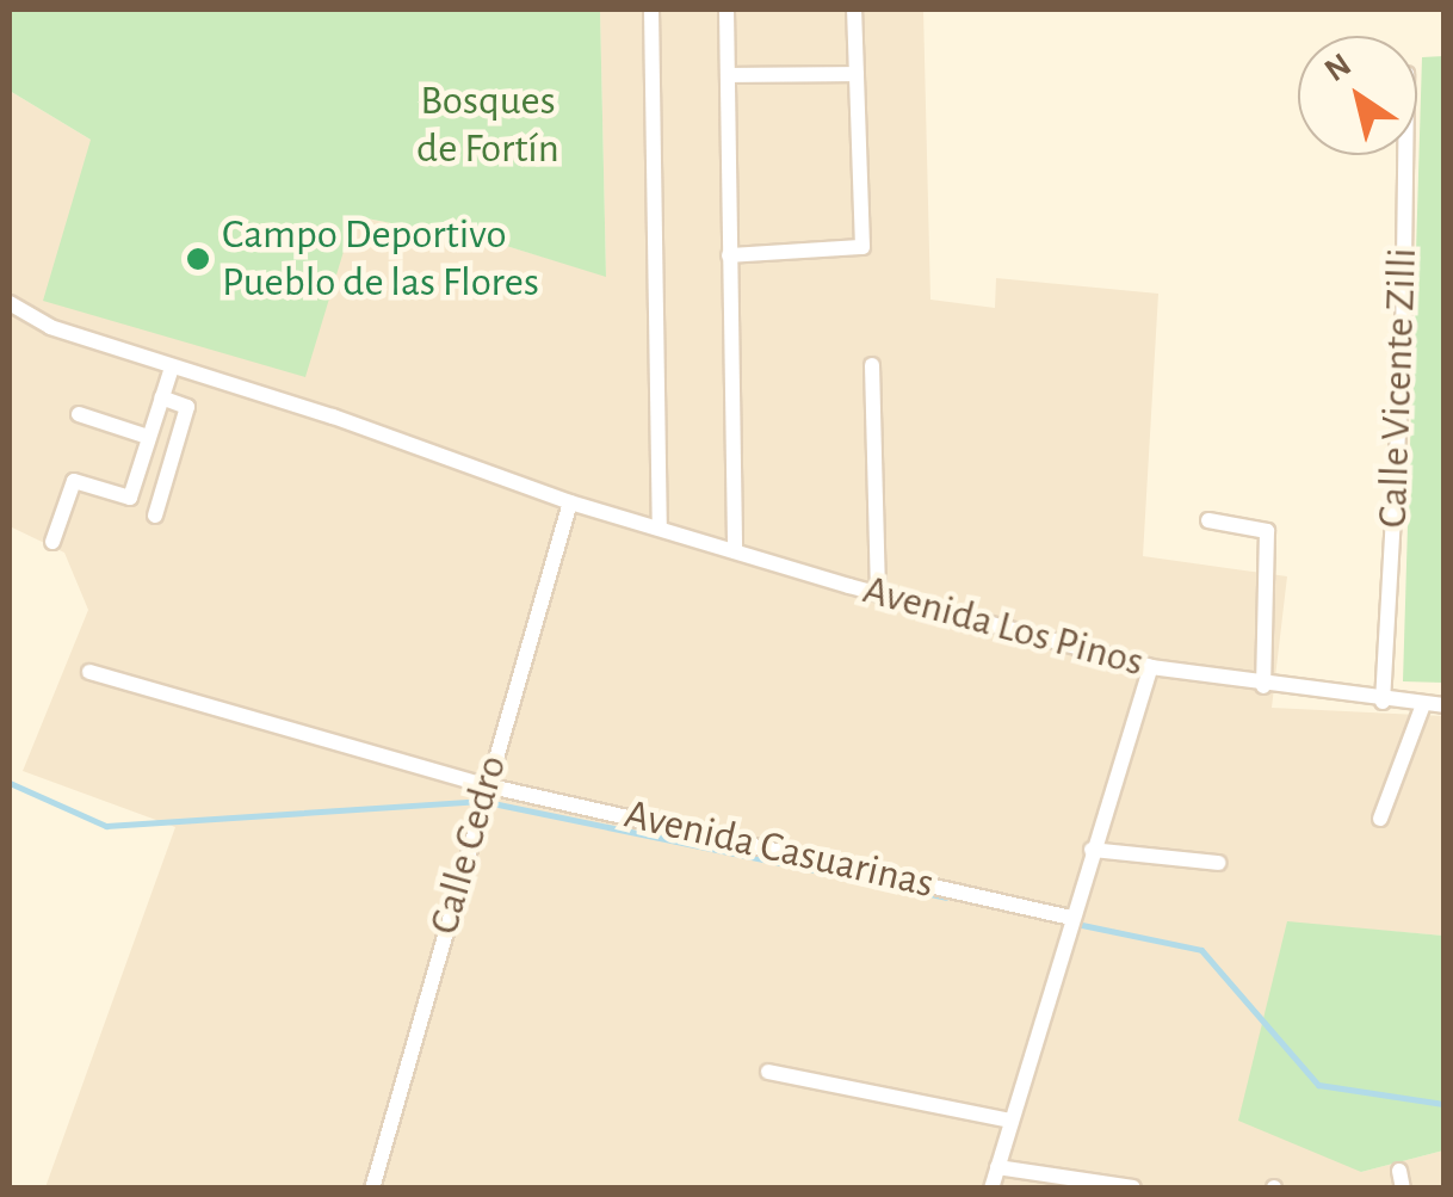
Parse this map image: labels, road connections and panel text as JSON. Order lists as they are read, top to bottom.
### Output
{
  "streets": {
    "street": [
      "Calle Vicente Zilli",
      "Avenida Los Pinos",
      "Calle Cedro",
      "Avenida Casuarinas"
    ]
  },
  "crossings": [
    ["Calle Vicente Zilli", "Avenida Los Pinos"],
    ["Avenida Los Pinos", "Calle Cedro"],
    ["Calle Cedro", "Avenida Casuarinas"]
  ],
  "parks": ["Bosques de Fortín"],
  "places": ["Campo Deportivo Pueblo de las Flores"],
  "north": "top left"
}
